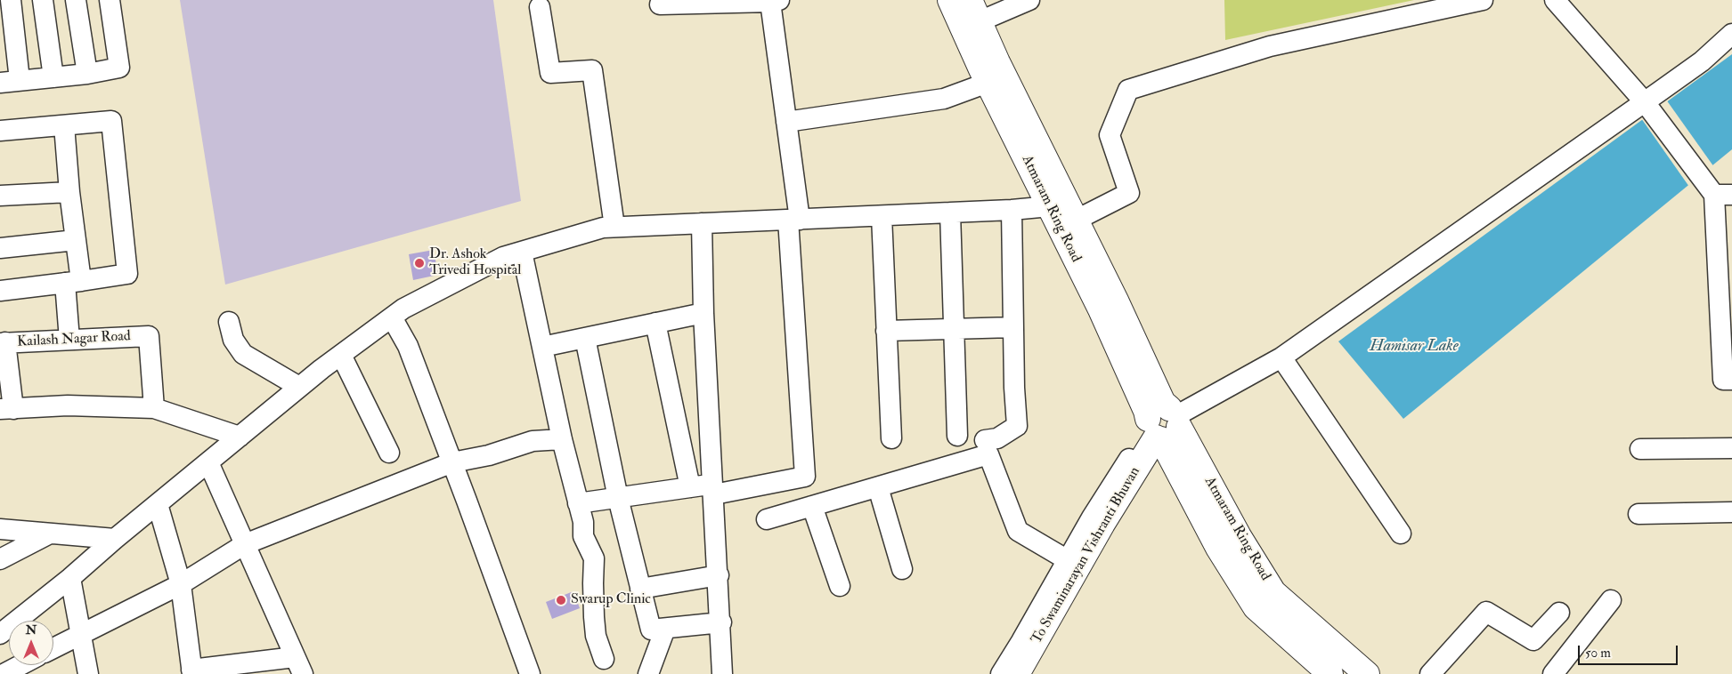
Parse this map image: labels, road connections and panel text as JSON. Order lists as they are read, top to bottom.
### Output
{
  "streets": {
    "main road": ["Atmaram Ring Road", "To Swaminarayan Vishranti Bhuvan"],
    "street": ["Kailash Nagar Road"]
  },
  "crossings": [
    ["Atmaram Ring Road", "To Swaminarayan Vishranti Bhuvan"]
  ],
  "water": ["Hamisar Lake"],
  "places": ["Dr. Ashok Trivedi Hospital", "Swarup Clinic"],
  "scale_bar": "50 m",
  "north": "top"
}
